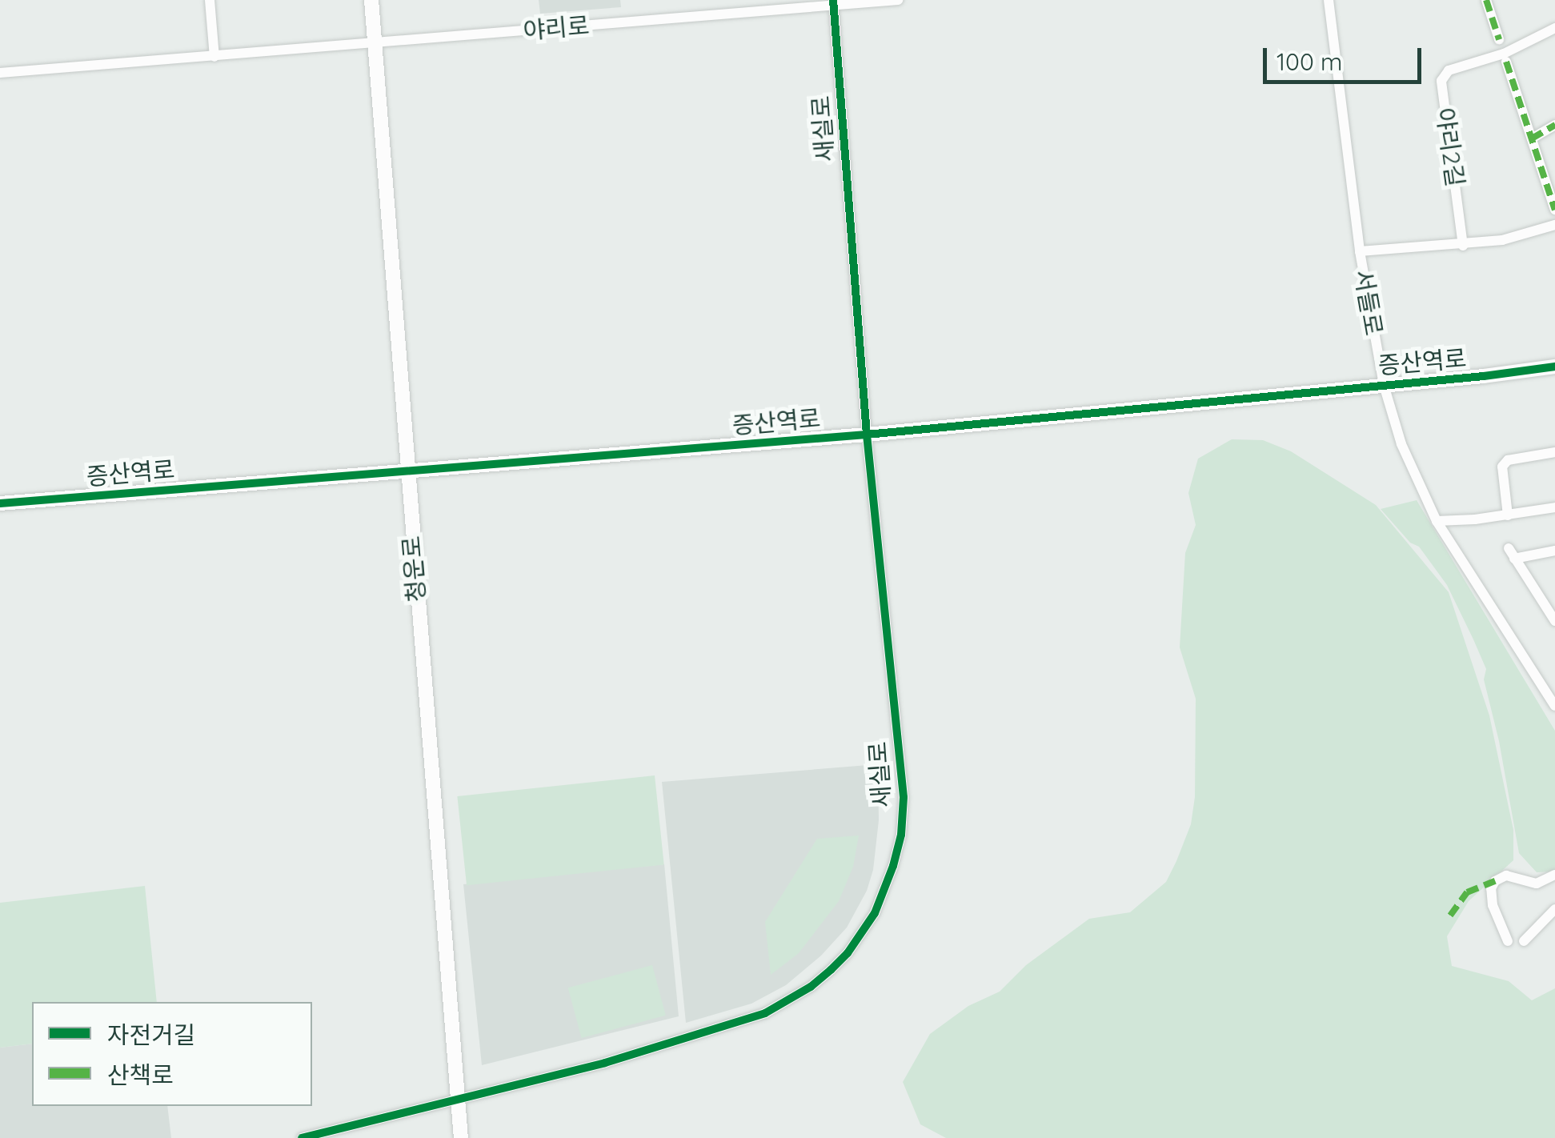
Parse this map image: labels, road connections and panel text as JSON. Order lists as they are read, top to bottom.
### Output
{
  "streets": {
    "street": [
      "야리로",
      "새실로",
      "야리2길",
      "서들로",
      "증산역로",
      "청운로"
    ]
  },
  "crossings": [
    ["야리로", "새실로"],
    ["야리로", "청운로"],
    ["새실로", "증산역로"],
    ["새실로", "청운로"],
    ["서들로", "증산역로"],
    ["증산역로", "청운로"]
  ],
  "legend": ["자전거길", "산책로"],
  "scale_bar": "100 m"
}
